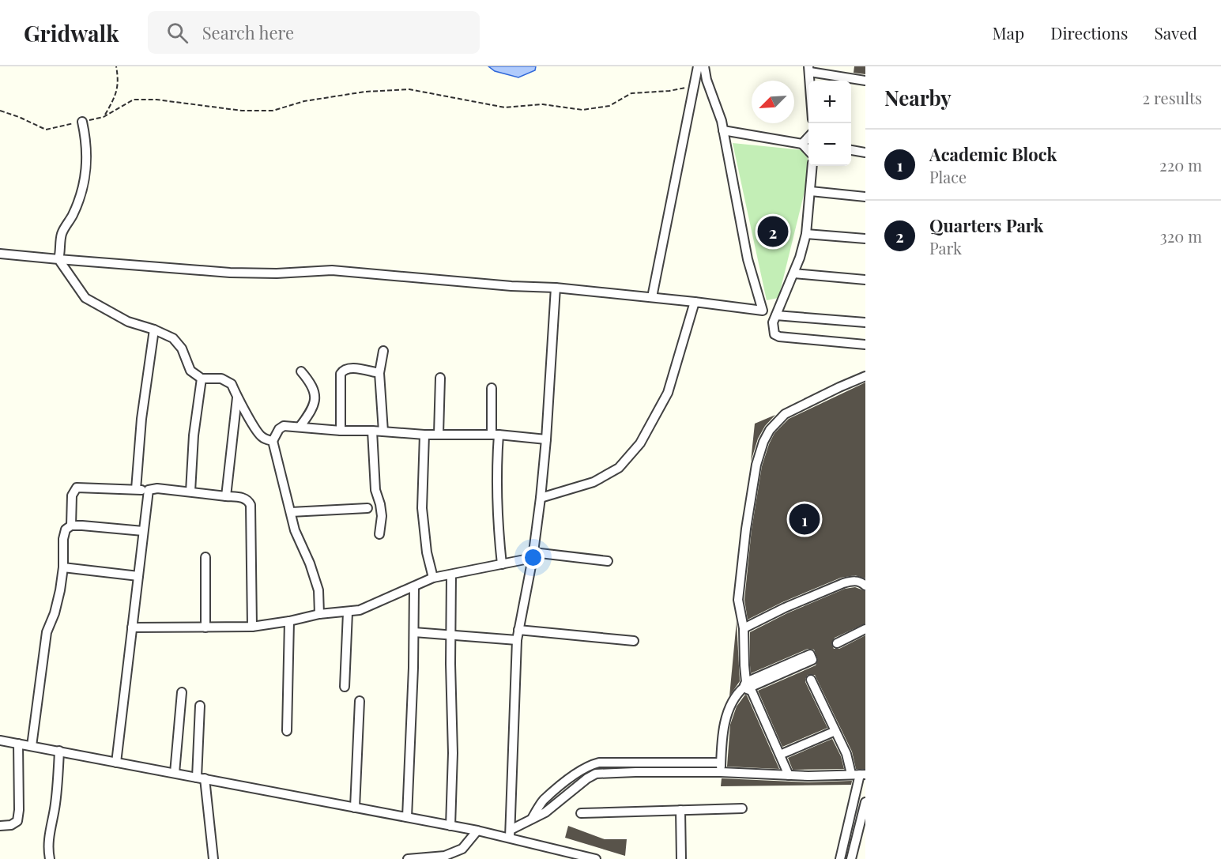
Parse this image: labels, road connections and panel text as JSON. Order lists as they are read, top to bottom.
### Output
{
  "north": "bottom left",
  "page": {
    "header": "Gridwalk",
    "search": "Search here",
    "nav": ["Map", "Directions", "Saved"],
    "heading": ["Nearby", "2 results"],
    "map_buttons": ["+", "−"],
    "list": [
      {
        "mark": "1",
        "name": "Academic Block",
        "note": "Place",
        "value": "220 m"
      },
      {
        "mark": "2",
        "name": "Quarters Park",
        "note": "Park",
        "value": "320 m"
      }
    ],
    "pins": ["2", "1"]
  }
}
